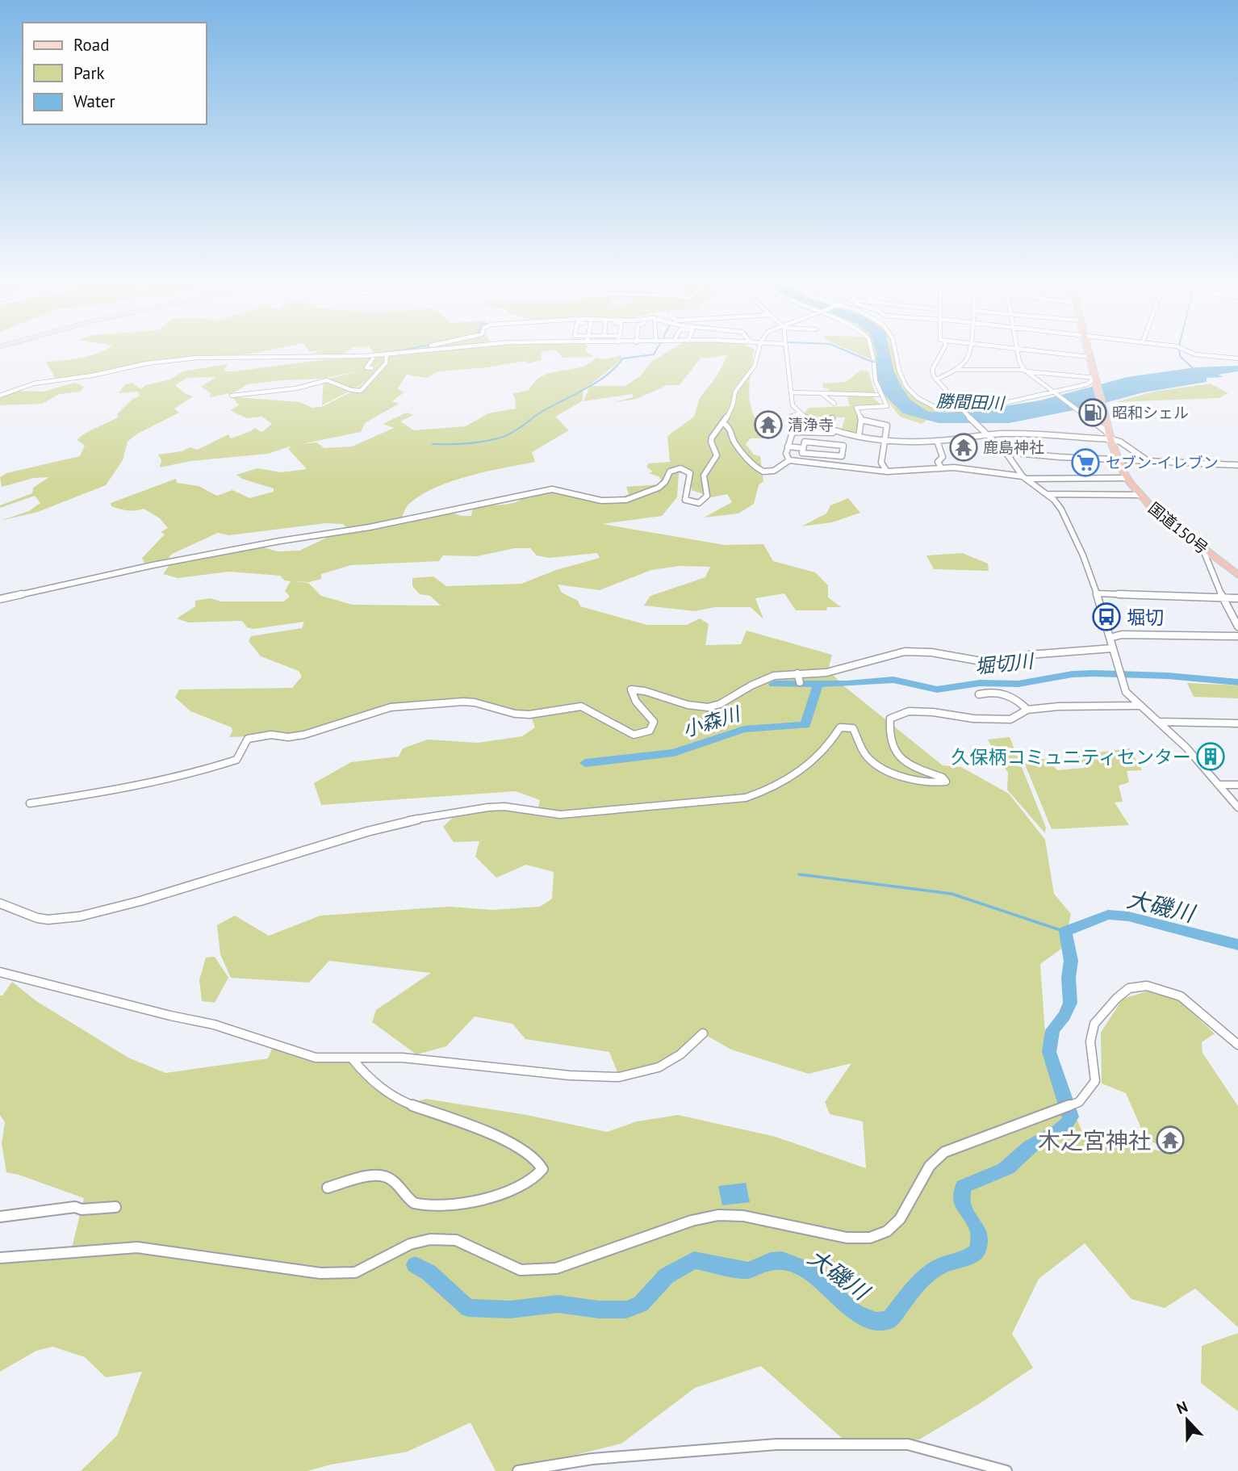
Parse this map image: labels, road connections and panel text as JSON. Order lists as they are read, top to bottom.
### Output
{
  "streets": {
    "highway": ["国道150号"]
  },
  "water": [
    "勝間田川",
    "堀切川",
    "小森川",
    "大磯川"
  ],
  "places": {
    "fuel station": ["昭和シェル"],
    "temple": ["清浄寺", "鹿島神社", "木之宮神社"],
    "supermarket": ["セブン-イレブン"],
    "bus stop": ["堀切"],
    "building": ["久保柄コミュニティセンター"]
  },
  "legend": ["Road", "Park", "Water"],
  "north": "top"
}
